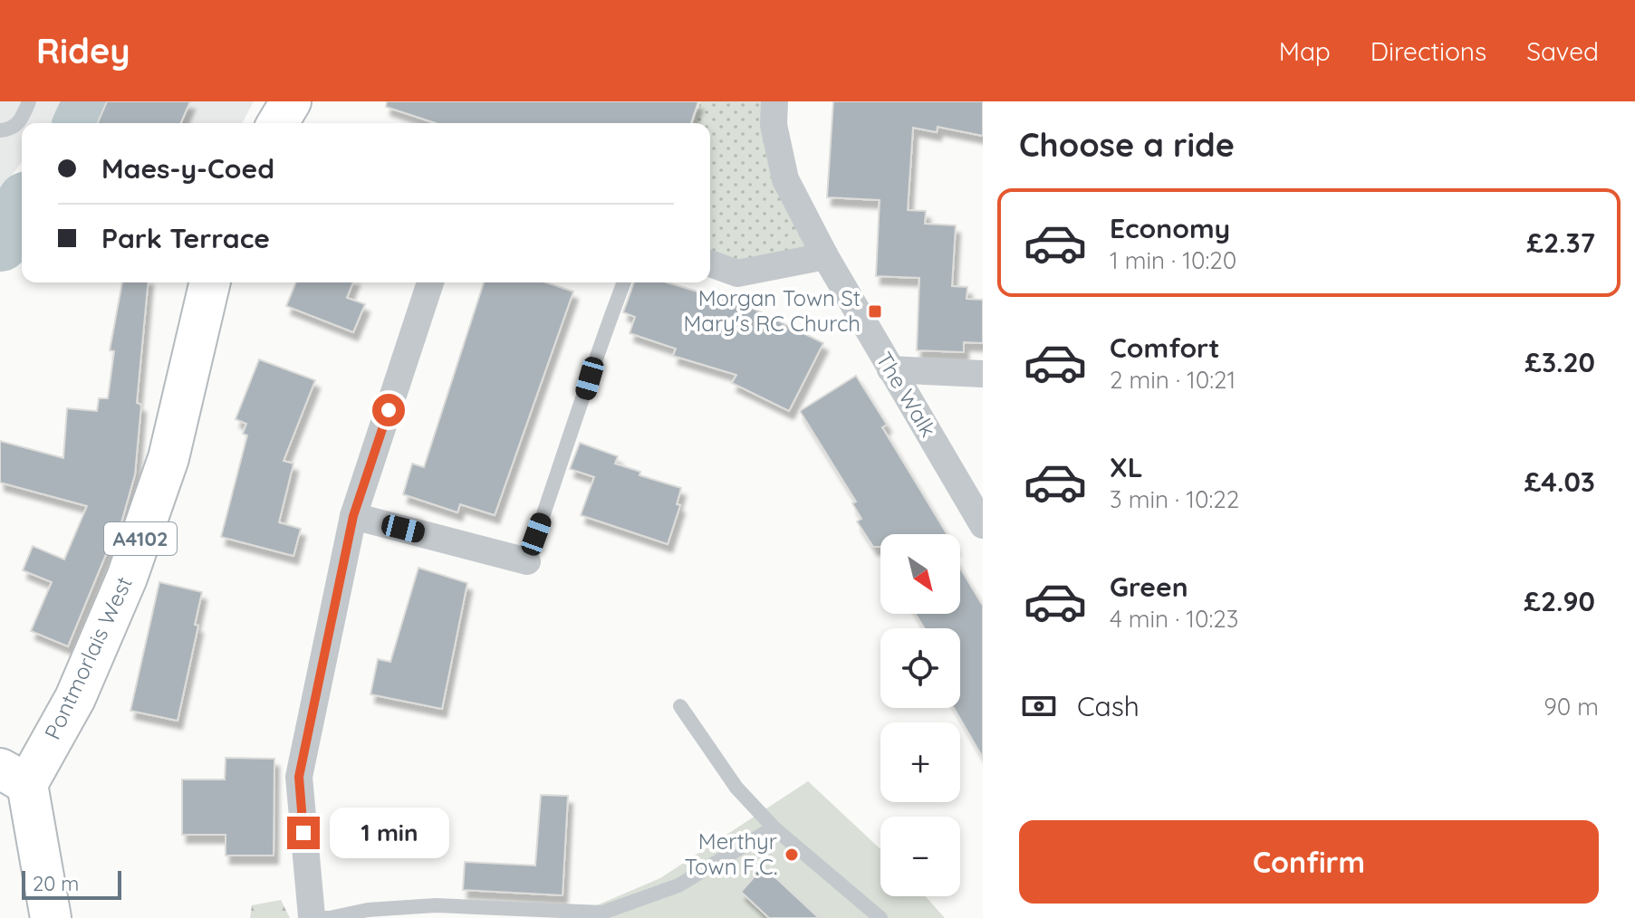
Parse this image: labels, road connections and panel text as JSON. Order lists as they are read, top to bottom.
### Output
{
  "streets": {
    "main road": ["A4102", "Pontmorlais West"],
    "street": ["The Walk"]
  },
  "crossings": [
    ["A4102", "Pontmorlais West"]
  ],
  "places": {
    "transit": ["Morgan Town St Mary's RC Church"],
    "other": ["Merthyr Town F.C."]
  },
  "scale_bar": "20 m",
  "north": "bottom right",
  "page": {
    "header": "Ridey",
    "nav": ["Map", "Directions", "Saved"],
    "heading": "Choose a ride",
    "banner": ["Maes-y-Coed", "Park Terrace"],
    "list": [
      {
        "name": "Economy",
        "note": "1 min · 10:20",
        "value": "£2.37"
      },
      {
        "name": "Comfort",
        "note": "2 min · 10:21",
        "value": "£3.20"
      },
      {
        "name": "XL",
        "note": "3 min · 10:22",
        "value": "£4.03"
      },
      {
        "name": "Green",
        "note": "4 min · 10:23",
        "value": "£2.90"
      }
    ],
    "map_buttons": ["+", "−"],
    "pay": ["Cash", "90 m"],
    "buttons": "Confirm",
    "bubble": "1 min",
    "scale": "20 m"
  }
}
